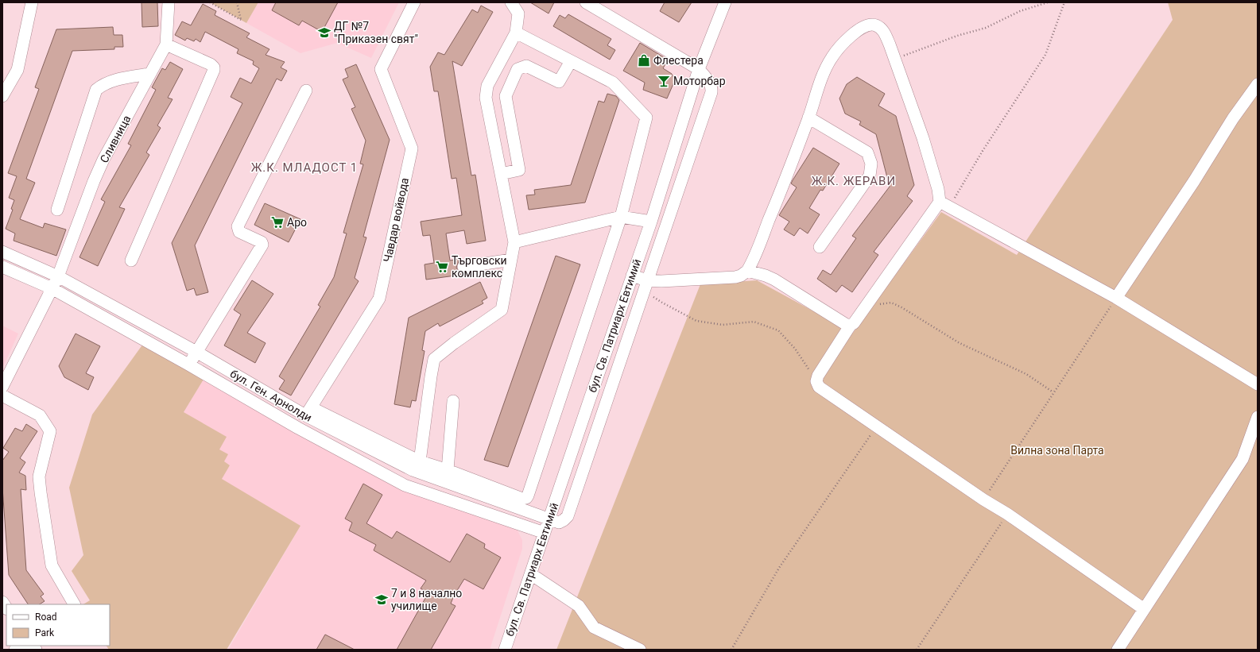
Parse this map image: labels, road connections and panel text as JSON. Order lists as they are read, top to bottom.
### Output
{
  "streets": {
    "street": [
      "Сливница",
      "Чавдар войвода",
      "бул. Св. Патриарх Евтимий",
      "бул. Ген. Арнолди"
    ]
  },
  "crossings": [
    ["Сливница", "бул. Ген. Арнолди"],
    ["Чавдар войвода", "бул. Ген. Арнолди"],
    ["бул. Св. Патриарх Евтимий", "бул. Ген. Арнолди"]
  ],
  "districts": ["Ж.К. МЛАДОСТ 1", "Ж.К. ЖЕРАВИ"],
  "parks": ["Вилна зона Парта"],
  "places": {
    "school or university": ["ДГ №7 \"Приказен свят\"", "7 и 8 начално училище"],
    "shop": ["Флестера"],
    "bar": ["Моторбар"],
    "supermarket": ["Аро", "Търговски комплекс"]
  },
  "legend": ["Road", "Park"]
}
